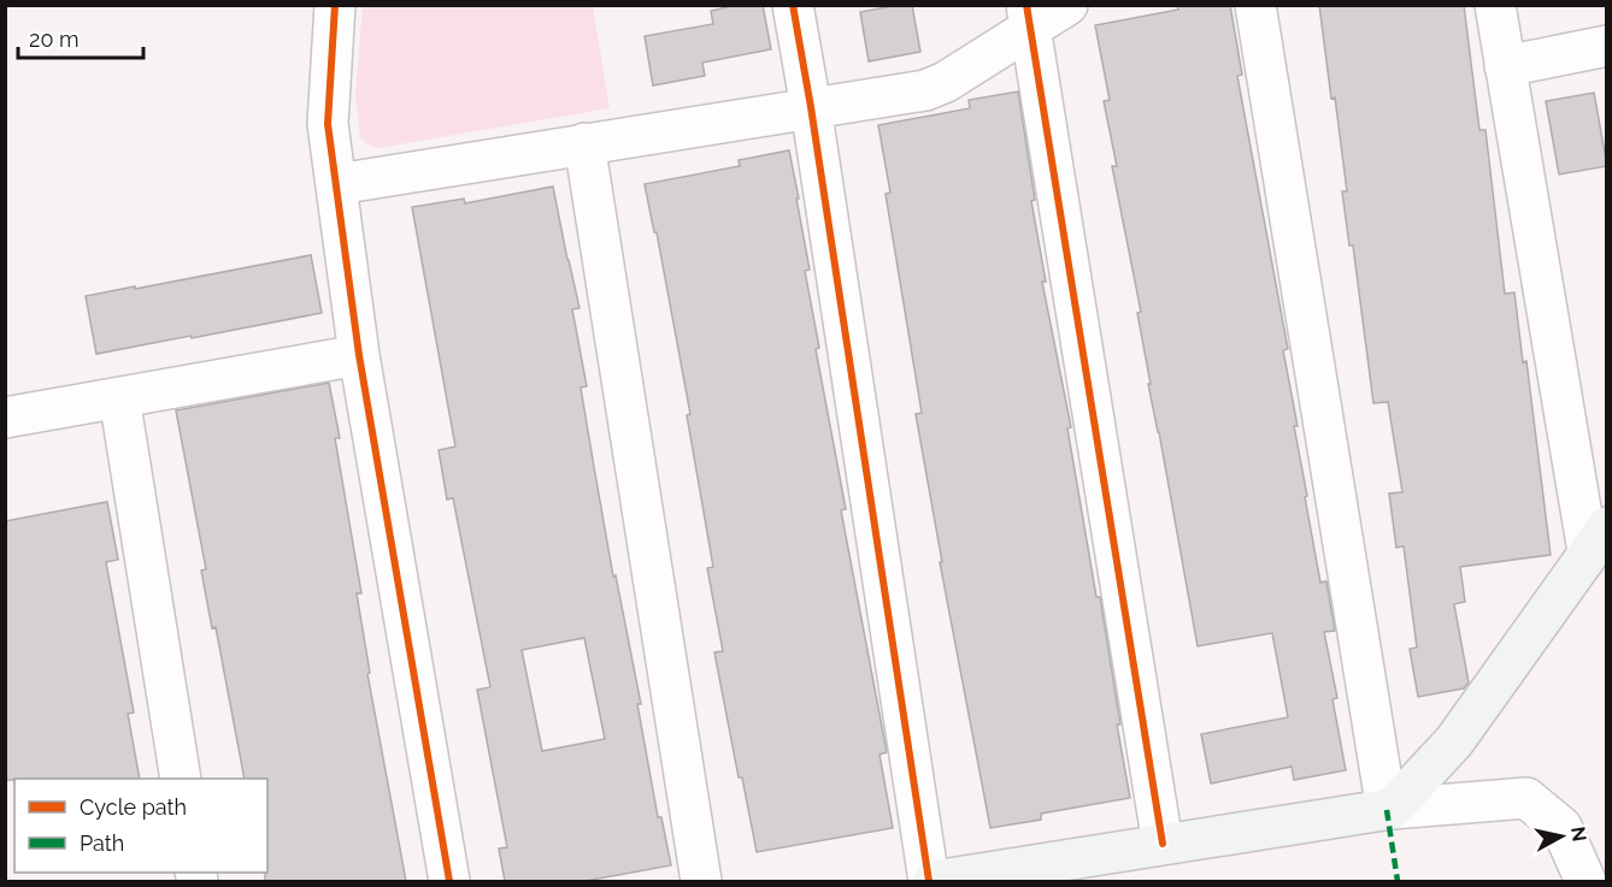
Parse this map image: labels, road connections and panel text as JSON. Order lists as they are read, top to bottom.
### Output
{
  "legend": ["Cycle path", "Path"],
  "scale_bar": "20 m",
  "north": "right"
}
